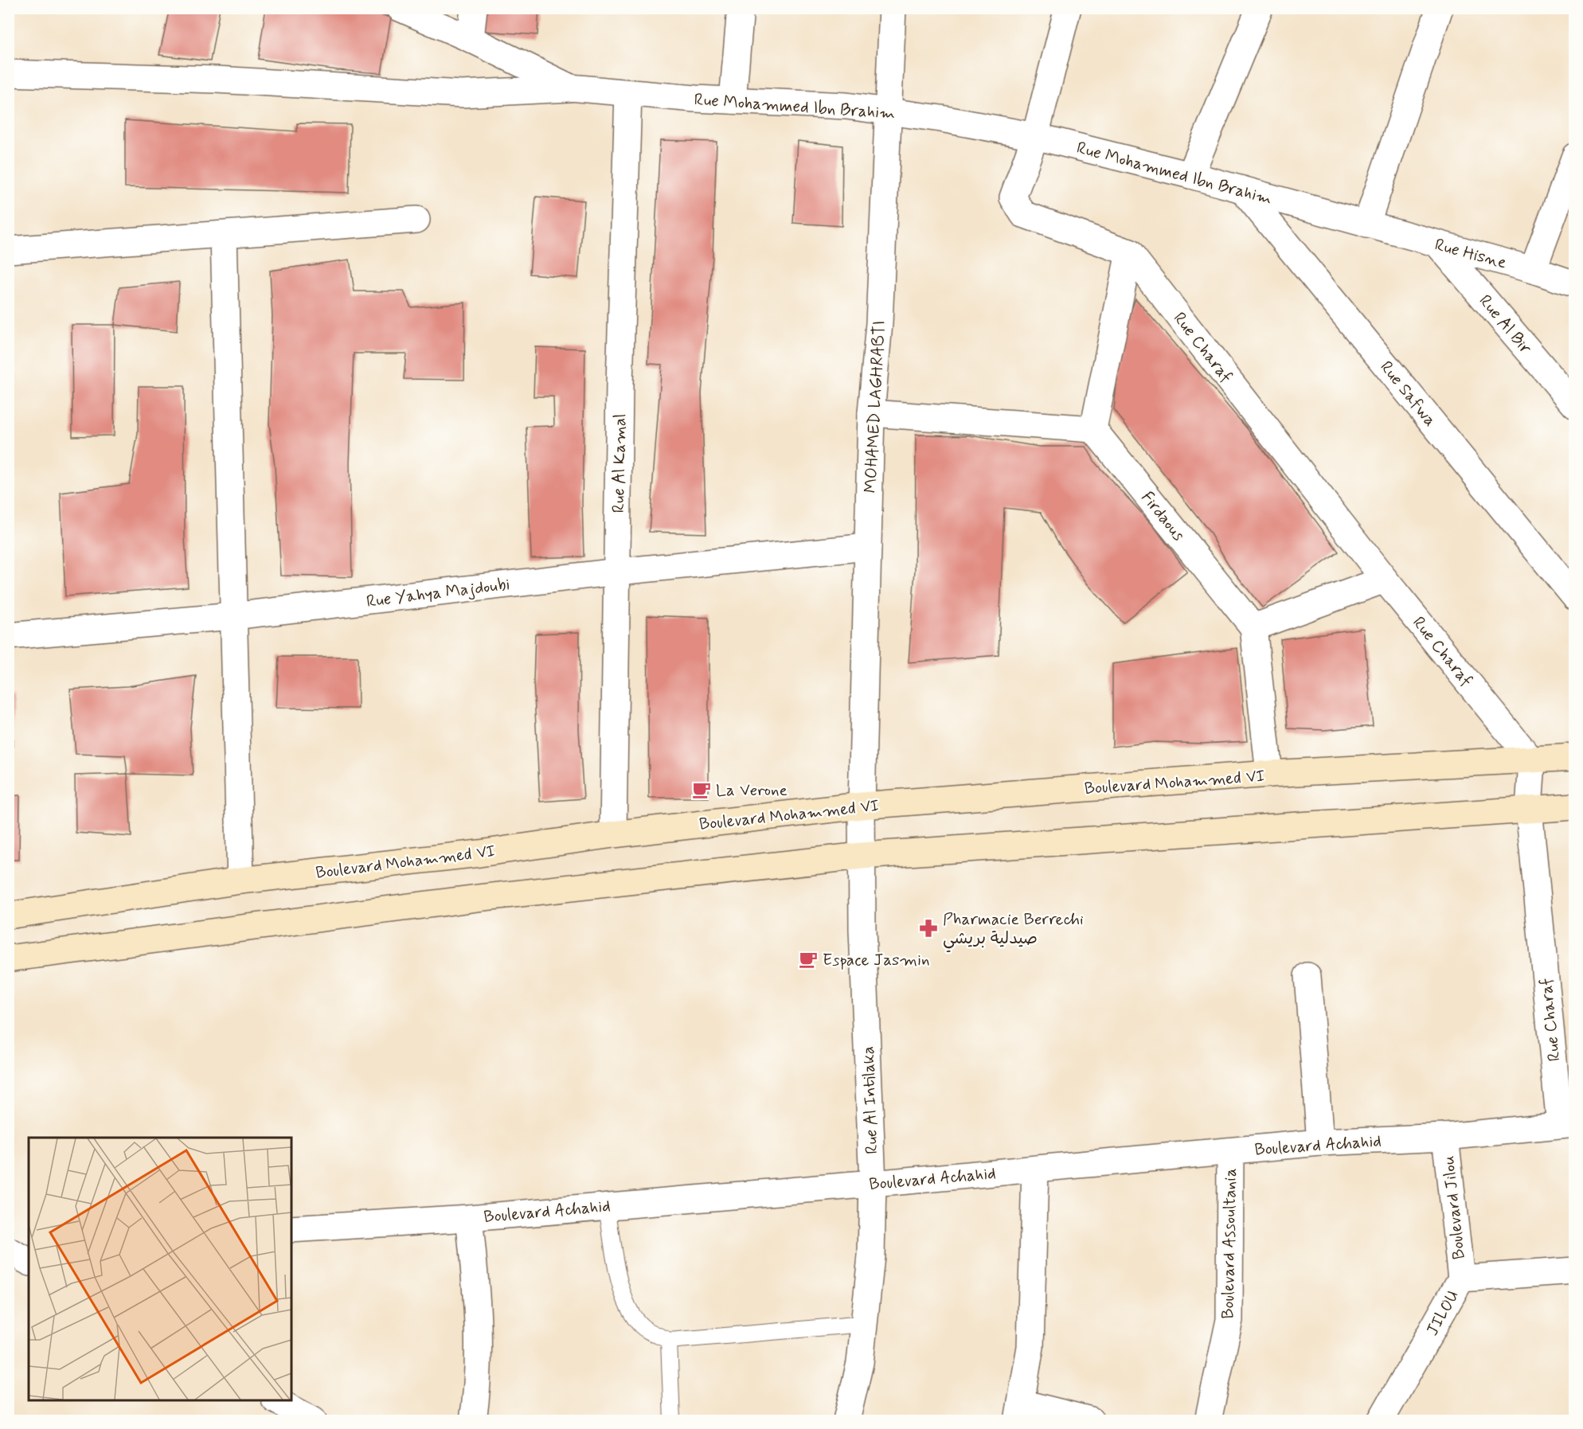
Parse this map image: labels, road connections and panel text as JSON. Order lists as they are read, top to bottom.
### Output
{
  "streets": {
    "main road": ["Boulevard Mohammed VI"],
    "street": [
      "Rue Mohammed Ibn Brahim",
      "Rue Hisne",
      "Rue Al Bir",
      "Rue Charaf",
      "Rue Safwa",
      "MOHAMED LAGHRABTI",
      "Rue Al Kamal",
      "Firdaous",
      "Rue Yahya Majdoubi",
      "Rue Al Intilaka",
      "Boulevard Achahid",
      "Boulevard Jilou",
      "Boulevard Assoultania",
      "JILOU"
    ]
  },
  "crossings": [
    ["Rue Mohammed Ibn Brahim", "Rue Hisne"],
    ["Rue Mohammed Ibn Brahim", "Rue Safwa"],
    ["Rue Mohammed Ibn Brahim", "MOHAMED LAGHRABTI"],
    ["Rue Mohammed Ibn Brahim", "Rue Al Kamal"],
    ["Rue Hisne", "Rue Al Bir"],
    ["Rue Charaf", "Boulevard Mohammed VI"],
    ["Rue Charaf", "Boulevard Achahid"],
    ["MOHAMED LAGHRABTI", "Rue Yahya Majdoubi"],
    ["MOHAMED LAGHRABTI", "Boulevard Mohammed VI"],
    ["MOHAMED LAGHRABTI", "Rue Al Intilaka"],
    ["Rue Al Kamal", "Rue Yahya Majdoubi"],
    ["Rue Al Kamal", "Boulevard Mohammed VI"],
    ["Boulevard Mohammed VI", "Rue Al Intilaka"],
    ["Rue Al Intilaka", "Boulevard Achahid"],
    ["Boulevard Achahid", "Boulevard Jilou"],
    ["Boulevard Achahid", "Boulevard Assoultania"],
    ["Boulevard Jilou", "JILOU"]
  ],
  "places": {
    "cafe": ["La Verone", "Espace Jasmin"],
    "pharmacy": ["Pharmacie Berrechi صيدلية بريشي"]
  }
}
